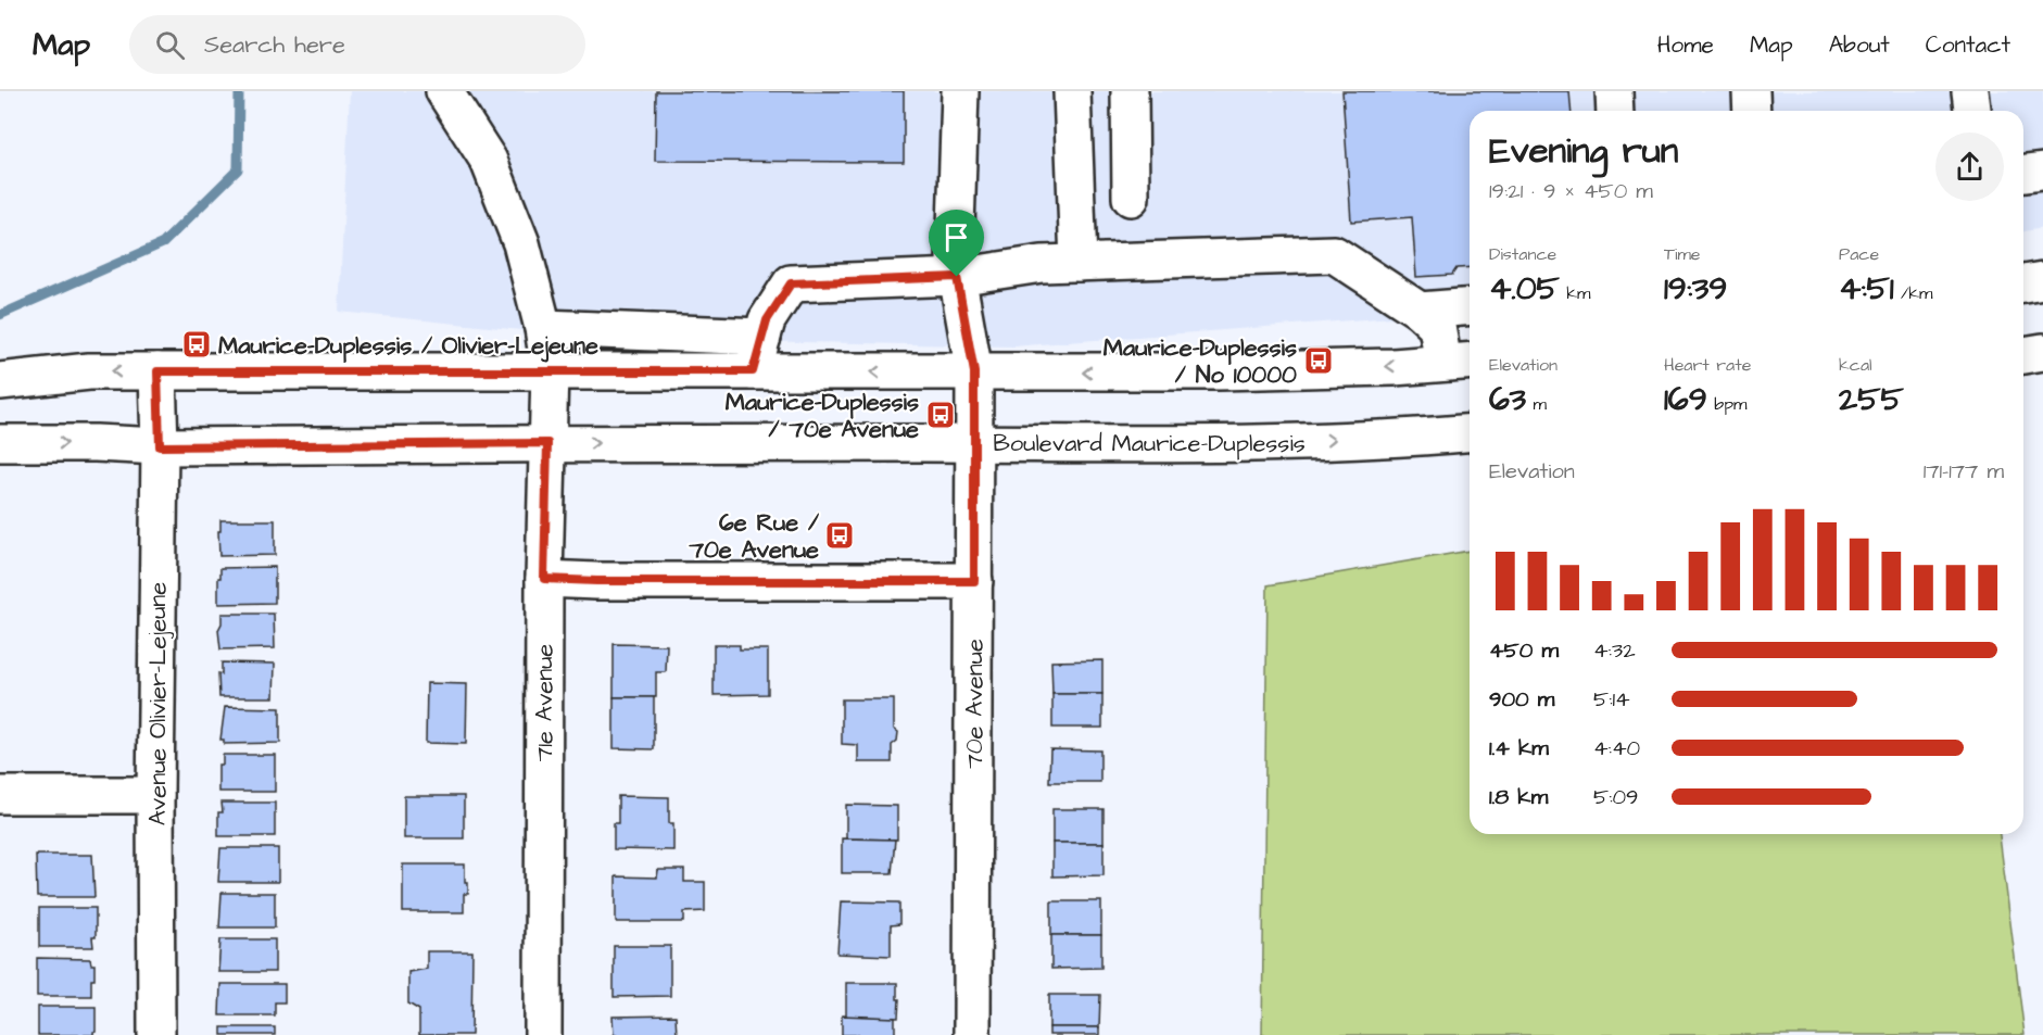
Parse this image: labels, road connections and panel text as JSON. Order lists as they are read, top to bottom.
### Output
{
  "streets": {
    "street": [
      "Boulevard Maurice-Duplessis",
      "71e Avenue",
      "Avenue Olivier-Lejeune",
      "70e Avenue"
    ]
  },
  "crossings": [
    ["Boulevard Maurice-Duplessis", "71e Avenue"],
    ["Boulevard Maurice-Duplessis", "Avenue Olivier-Lejeune"],
    ["Boulevard Maurice-Duplessis", "70e Avenue"]
  ],
  "places": {
    "bus stop": [
      "Maurice-Duplessis / Olivier-Lejeune",
      "Maurice-Duplessis / No 10000",
      "Maurice-Duplessis / 70e Avenue",
      "6e Rue / 70e Avenue"
    ]
  },
  "page": {
    "header": "Map",
    "search": "Search here",
    "nav": [
      "Home",
      "Map",
      "About",
      "Contact"
    ],
    "heading": ["Evening run", "19:21 · 9 × 450 m"],
    "stats": [
      ["Distance", "4.05 km"],
      ["Time", "19:39"],
      ["Pace", "4:51 /km"],
      ["Elevation", "63 m"],
      ["Heart rate", "169 bpm"],
      ["kcal", "255"]
    ],
    "chart": ["Elevation", "171–177 m"],
    "list": [
      {
        "name": "450 m",
        "note": "4:32"
      },
      {
        "name": "900 m",
        "note": "5:14"
      },
      {
        "name": "1.4 km",
        "note": "4:40"
      },
      {
        "name": "1.8 km",
        "note": "5:09"
      }
    ]
  }
}
